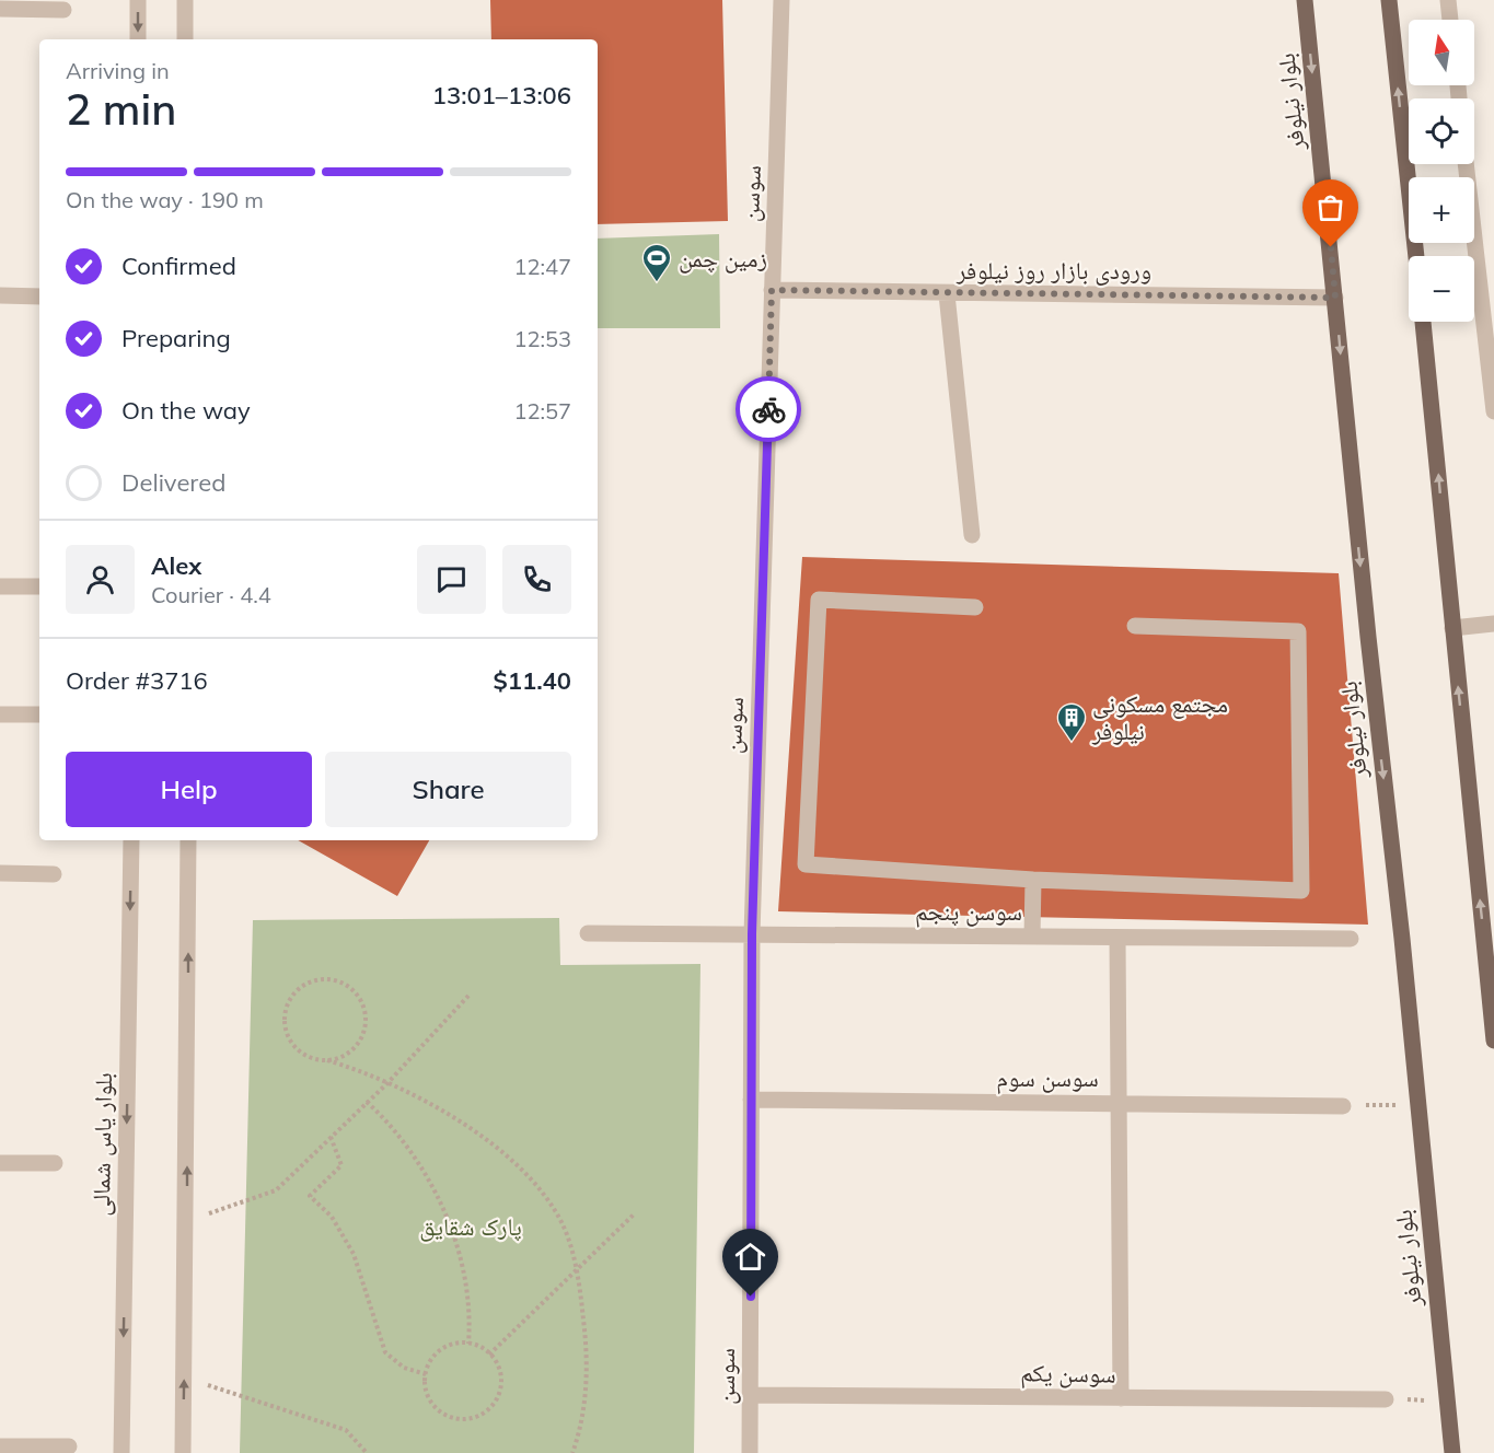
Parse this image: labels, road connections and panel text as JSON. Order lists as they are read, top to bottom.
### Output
{
  "streets": {
    "main road": ["بلوار نیلوفر"],
    "street": [
      "سوسن",
      "ورودی بازار روز نیلوفر",
      "سوسن پنجم",
      "سوسن سوم",
      "بلوار یاس شمالی",
      "سوسن یکم"
    ]
  },
  "crossings": [
    ["بلوار نیلوفر", "ورودی بازار روز نیلوفر"],
    ["سوسن", "ورودی بازار روز نیلوفر"],
    ["سوسن", "سوسن پنجم"],
    ["سوسن", "سوسن سوم"],
    ["سوسن", "سوسن یکم"]
  ],
  "parks": ["پارک شقایق"],
  "places": {
    "sports": ["زمین چمن"],
    "building": ["مجتمع مسکونی نیلوفر"]
  },
  "north": "top",
  "page": {
    "map_buttons": ["+", "−"],
    "heading": ["2 min", "Arriving in", "13:01–13:06"],
    "panel": [
      "Alex",
      "Courier · 4.4",
      "Order #3716",
      "$11.40"
    ],
    "bar": "On the way · 190 m",
    "list": [
      ["Confirmed", "12:47"],
      ["Preparing", "12:53"],
      ["On the way", "12:57"],
      "Delivered"
    ],
    "buttons": ["Help", "Share"]
  }
}
